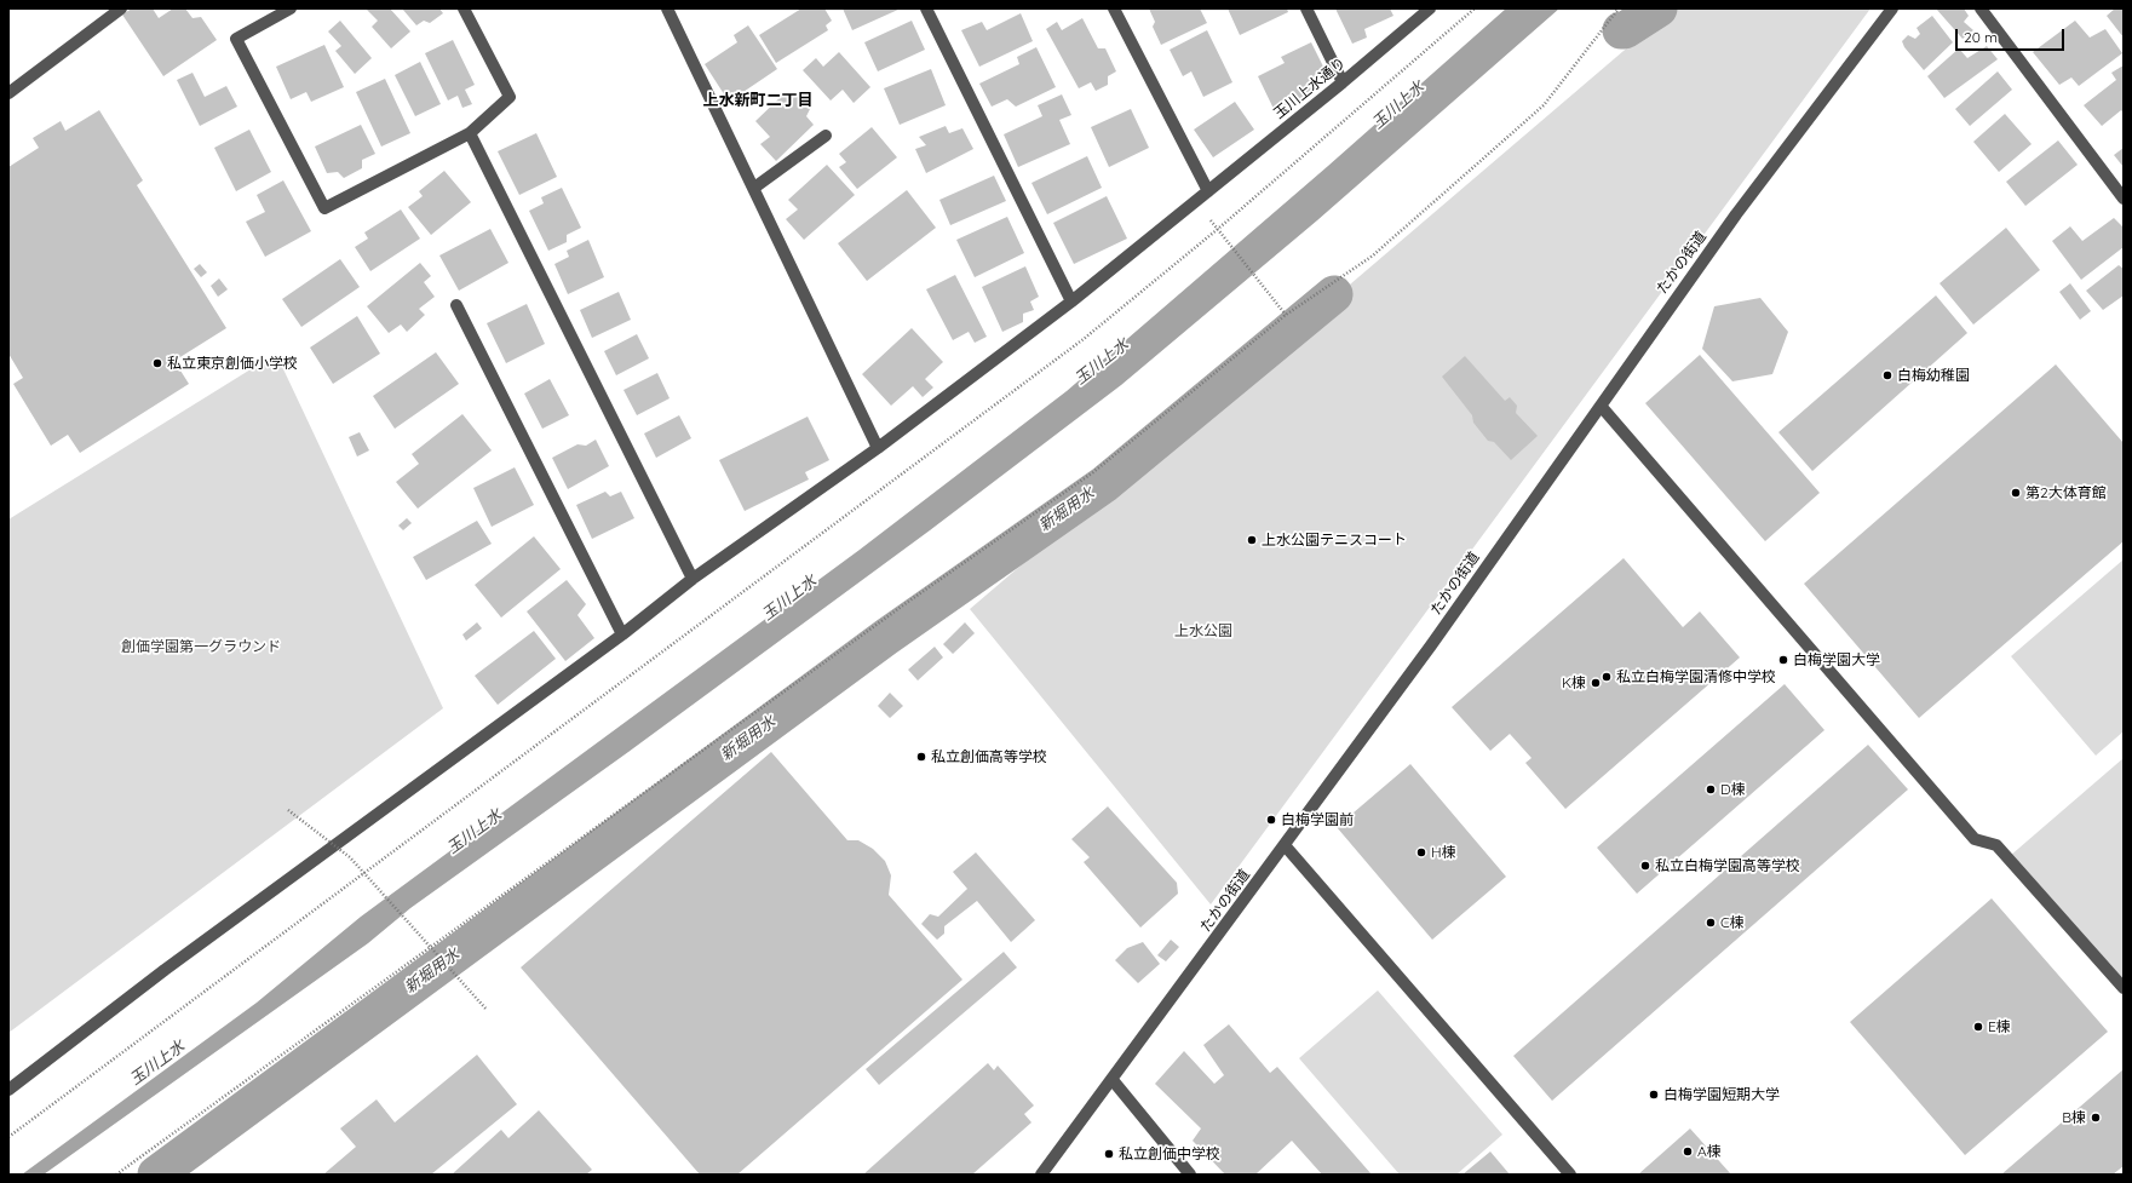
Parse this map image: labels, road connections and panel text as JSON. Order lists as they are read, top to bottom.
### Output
{
  "streets": {
    "street": ["玉川上水通り", "たかの街道"]
  },
  "districts": ["上水新町二丁目"],
  "water": ["玉川上水", "新堀用水"],
  "parks": ["上水公園", "創価学園第一グラウンド"],
  "places": [
    "私立東京創価小学校",
    "白梅幼稚園",
    "第2大体育館",
    "上水公園テニスコート",
    "白梅学園大学",
    "私立白梅学園清修中学校",
    "K棟",
    "私立創価高等学校",
    "D棟",
    "白梅学園前",
    "H棟",
    "私立白梅学園高等学校",
    "C棟",
    "E棟",
    "白梅学園短期大学",
    "B棟",
    "A棟",
    "私立創価中学校"
  ],
  "scale_bar": "20 m"
}
